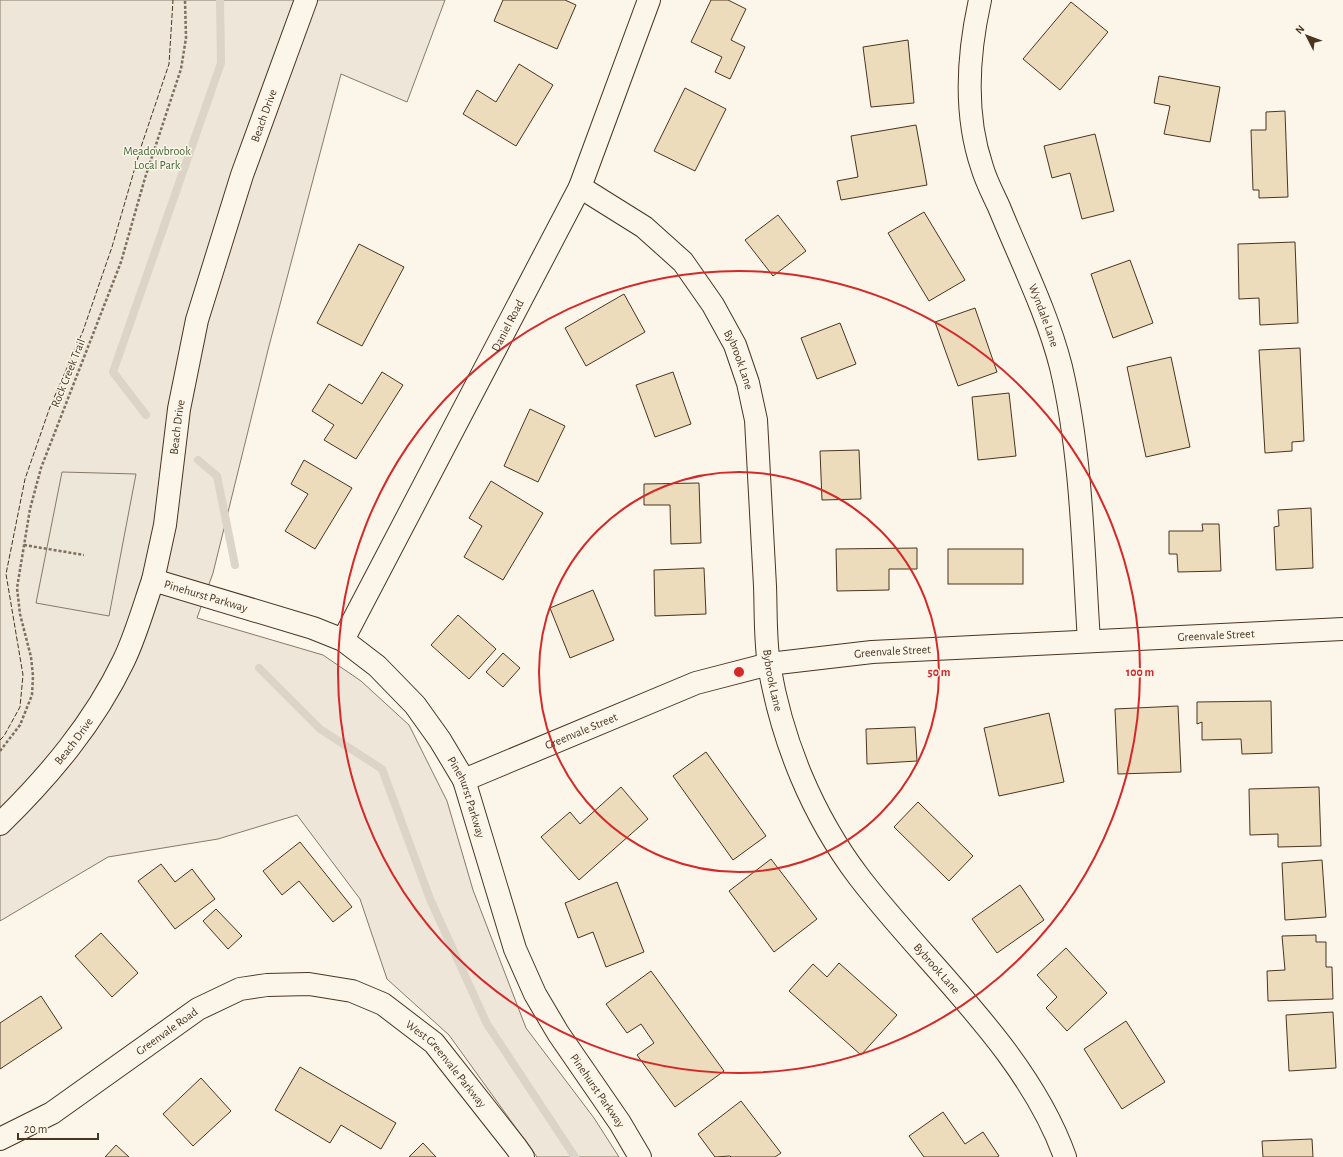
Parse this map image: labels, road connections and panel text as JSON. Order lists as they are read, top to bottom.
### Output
{
  "streets": {
    "street": [
      "Beach Drive",
      "Wyndale Lane",
      "Daniel Road",
      "Bybrook Lane",
      "Pinehurst Parkway",
      "Greenvale Street",
      "Greenvale Road",
      "West Greenvale Parkway"
    ],
    "path": ["Rock Creek Trail"]
  },
  "crossings": [
    ["Beach Drive", "Pinehurst Parkway"],
    ["Wyndale Lane", "Greenvale Street"],
    ["Daniel Road", "Bybrook Lane"],
    ["Daniel Road", "Pinehurst Parkway"],
    ["Bybrook Lane", "Greenvale Street"],
    ["Pinehurst Parkway", "Greenvale Street"],
    ["Greenvale Road", "West Greenvale Parkway"]
  ],
  "parks": ["Meadowbrook Local Park"],
  "scale_bar": "20 m",
  "north": "top left",
  "rings": ["50 m", "100 m"]
}
